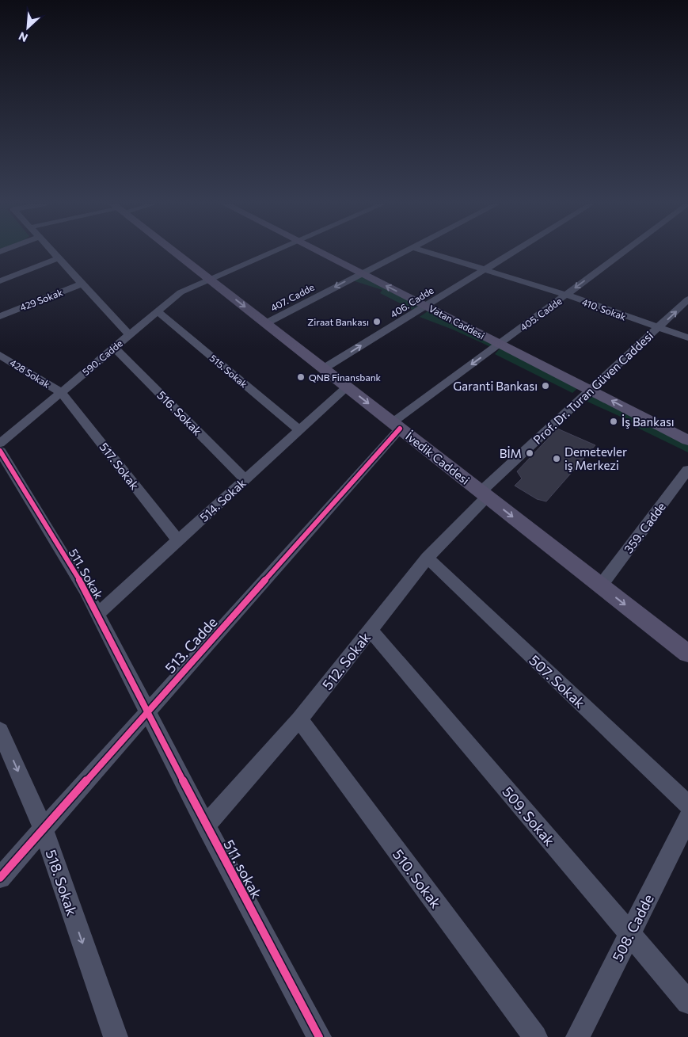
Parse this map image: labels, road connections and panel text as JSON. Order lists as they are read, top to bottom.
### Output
{
  "streets": {
    "main road": ["Vatan Caddesi", "İvedik Caddesi"],
    "street": [
      "407. Cadde",
      "429 Sokak",
      "406. Cadde",
      "410. Sokak",
      "405. Cadde",
      "590. Cadde",
      "515. Sokak",
      "428 Sokak",
      "Prof. Dr. Turan Güven Caddesi",
      "516. Sokak",
      "517. Sokak",
      "514. Sokak",
      "359. Cadde",
      "511. Sokak",
      "513. Cadde",
      "512. Sokak",
      "507. Sokak",
      "509. Sokak",
      "511. sokak",
      "510. Sokak",
      "518. Sokak",
      "508. Cadde"
    ]
  },
  "crossings": [
    ["407. Cadde", "Vatan Caddesi"],
    ["407. Cadde", "İvedik Caddesi"],
    ["406. Cadde", "410. Sokak"],
    ["406. Cadde", "Vatan Caddesi"],
    ["406. Cadde", "İvedik Caddesi"],
    ["410. Sokak", "405. Cadde"],
    ["410. Sokak", "Prof. Dr. Turan Güven Caddesi"],
    ["405. Cadde", "Vatan Caddesi"],
    ["405. Cadde", "İvedik Caddesi"],
    ["405. Cadde", "513. Cadde"],
    ["Vatan Caddesi", "Prof. Dr. Turan Güven Caddesi"],
    ["590. Cadde", "515. Sokak"],
    ["590. Cadde", "428 Sokak"],
    ["590. Cadde", "516. Sokak"],
    ["590. Cadde", "İvedik Caddesi"],
    ["590. Cadde", "517. Sokak"],
    ["515. Sokak", "514. Sokak"],
    ["428 Sokak", "517. Sokak"],
    ["Prof. Dr. Turan Güven Caddesi", "İvedik Caddesi"],
    ["Prof. Dr. Turan Güven Caddesi", "512. Sokak"],
    ["516. Sokak", "514. Sokak"],
    ["İvedik Caddesi", "514. Sokak"],
    ["İvedik Caddesi", "359. Cadde"],
    ["İvedik Caddesi", "513. Cadde"],
    ["İvedik Caddesi", "512. Sokak"],
    ["517. Sokak", "514. Sokak"],
    ["514. Sokak", "511. Sokak"],
    ["511. Sokak", "513. Cadde"],
    ["511. Sokak", "511. sokak"],
    ["513. Cadde", "511. sokak"],
    ["513. Cadde", "518. Sokak"],
    ["512. Sokak", "507. Sokak"],
    ["512. Sokak", "509. Sokak"],
    ["512. Sokak", "511. sokak"],
    ["512. Sokak", "510. Sokak"],
    ["509. Sokak", "508. Cadde"]
  ],
  "one_way": [
    "407. Cadde",
    "406. Cadde",
    "405. Cadde",
    "Vatan Caddesi",
    "İvedik Caddesi",
    "518. Sokak"
  ],
  "places": [
    "Ziraat Bankası",
    "QNB Finansbank",
    "Garanti Bankası",
    "İş Bankası",
    "BİM",
    "Demetevler iş Merkezi"
  ],
  "north": "bottom left"
}
